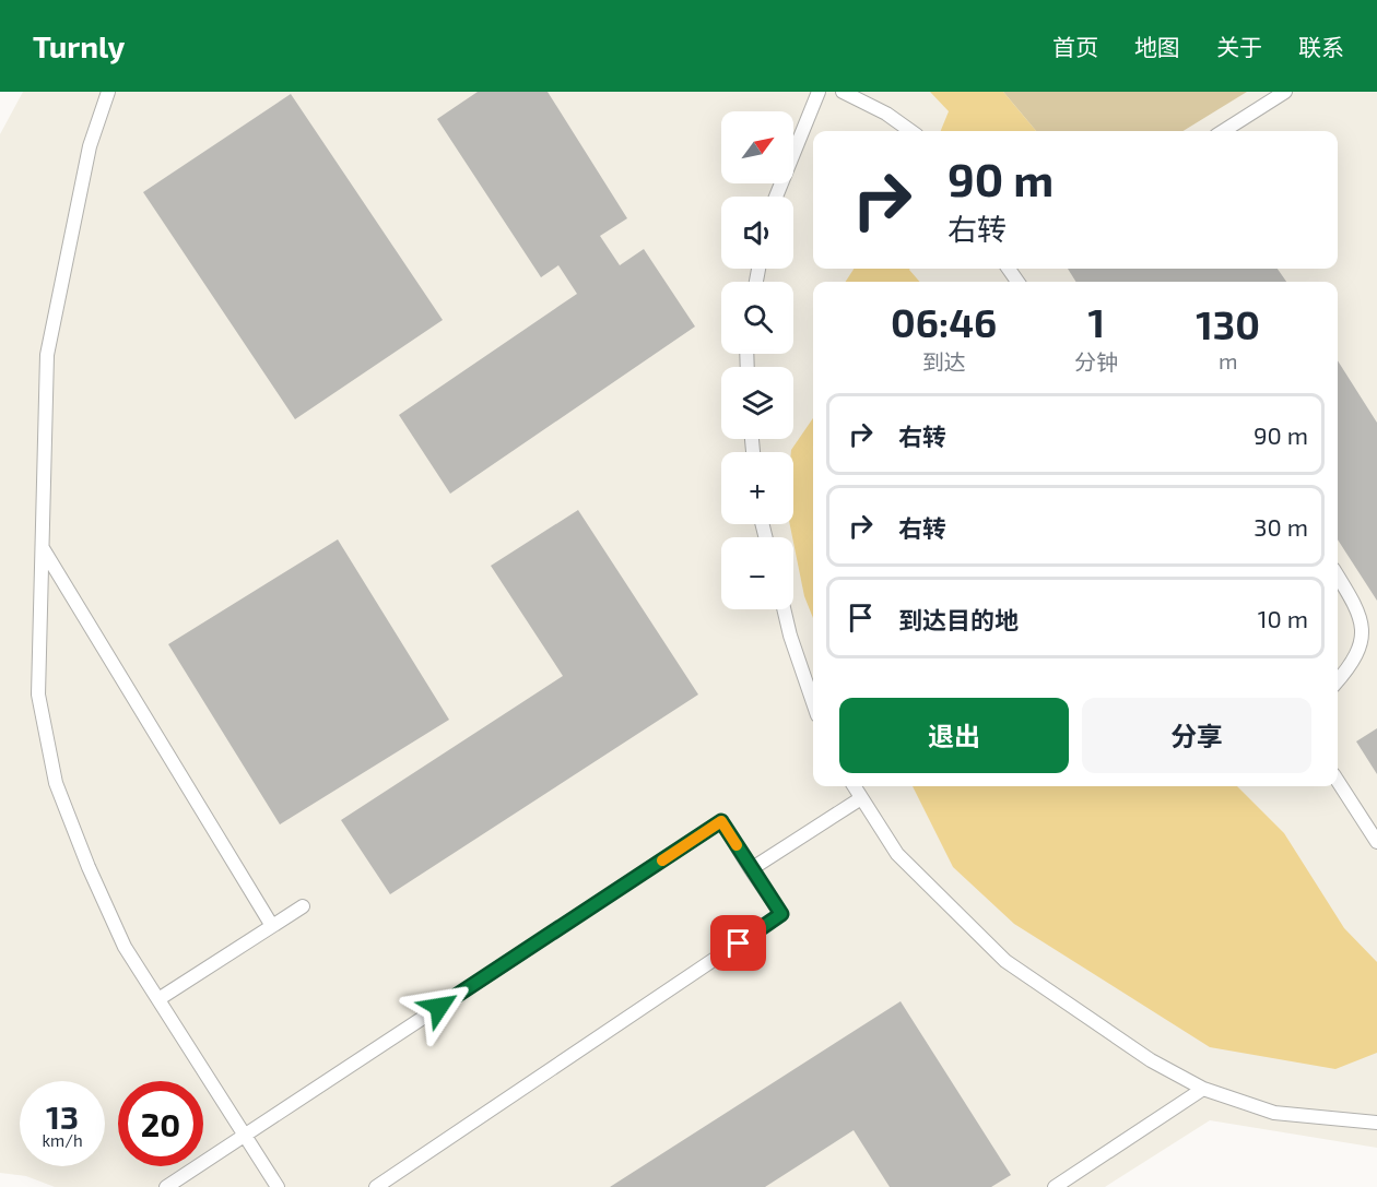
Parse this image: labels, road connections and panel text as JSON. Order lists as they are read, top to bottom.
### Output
{
  "north": "top right",
  "page": {
    "header": "Turnly",
    "nav": [
      "首页",
      "地图",
      "关于",
      "联系"
    ],
    "map_buttons": ["+", "−"],
    "turn": ["90 m", "右转"],
    "eta": [
      "06:46",
      "到达",
      "1",
      "分钟",
      "130",
      "m"
    ],
    "list": [
      {
        "name": "右转",
        "value": "90 m"
      },
      {
        "name": "右转",
        "value": "30 m"
      },
      {
        "name": "到达目的地",
        "value": "10 m"
      }
    ],
    "buttons": ["退出", "分享"],
    "speed": "13 km/h",
    "limit": "20"
  }
}
